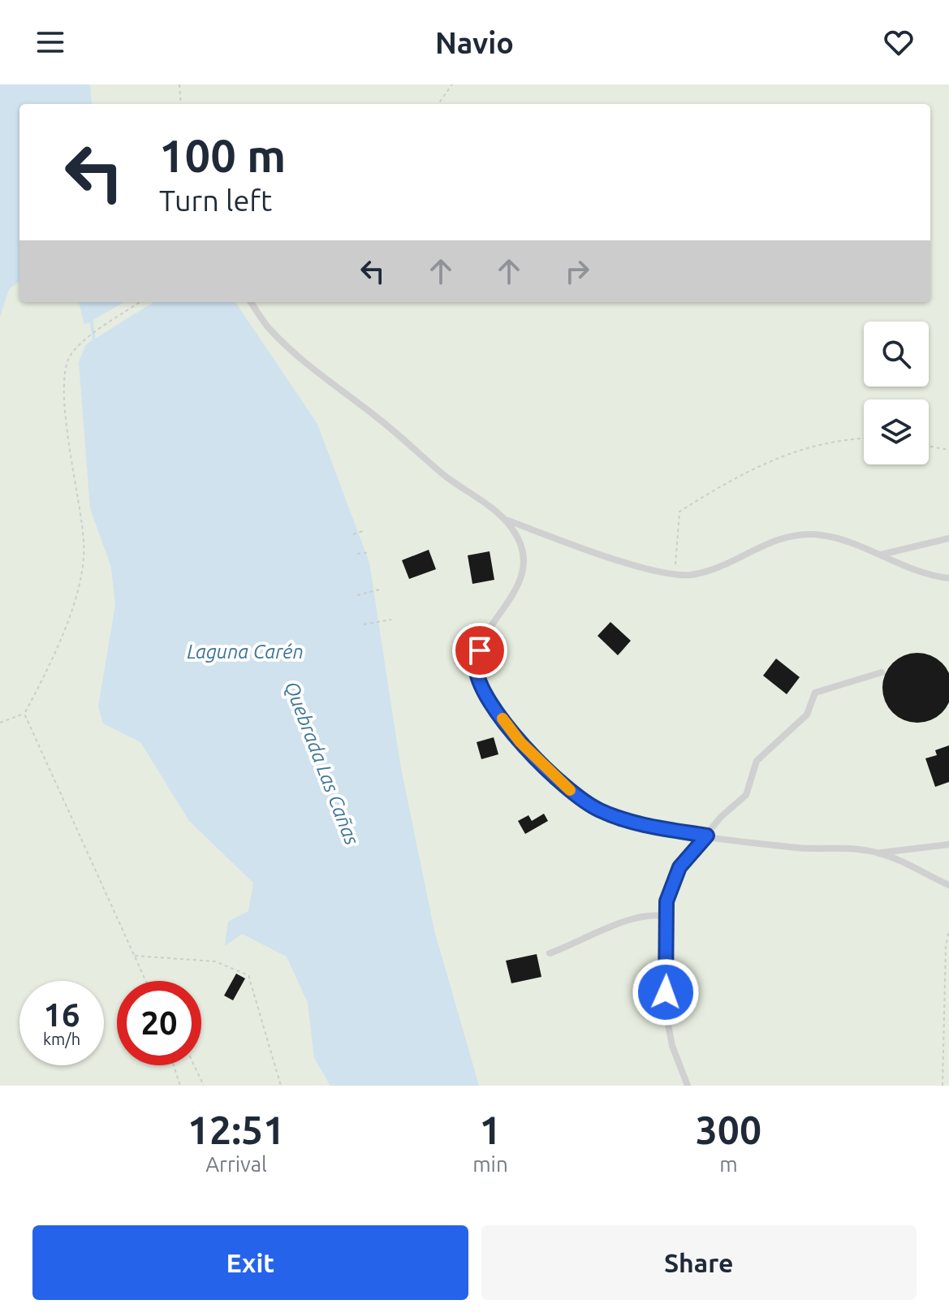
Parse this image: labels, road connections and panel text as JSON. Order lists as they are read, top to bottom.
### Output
{
  "water": ["Laguna Carén", "Quebrada Las Cañas"],
  "page": {
    "header": "Navio",
    "turn": ["100 m", "Turn left"],
    "speed": "16 km/h",
    "limit": "20",
    "eta": [
      "12:51",
      "Arrival",
      "1",
      "min",
      "300",
      "m"
    ],
    "buttons": ["Exit", "Share"]
  }
}
